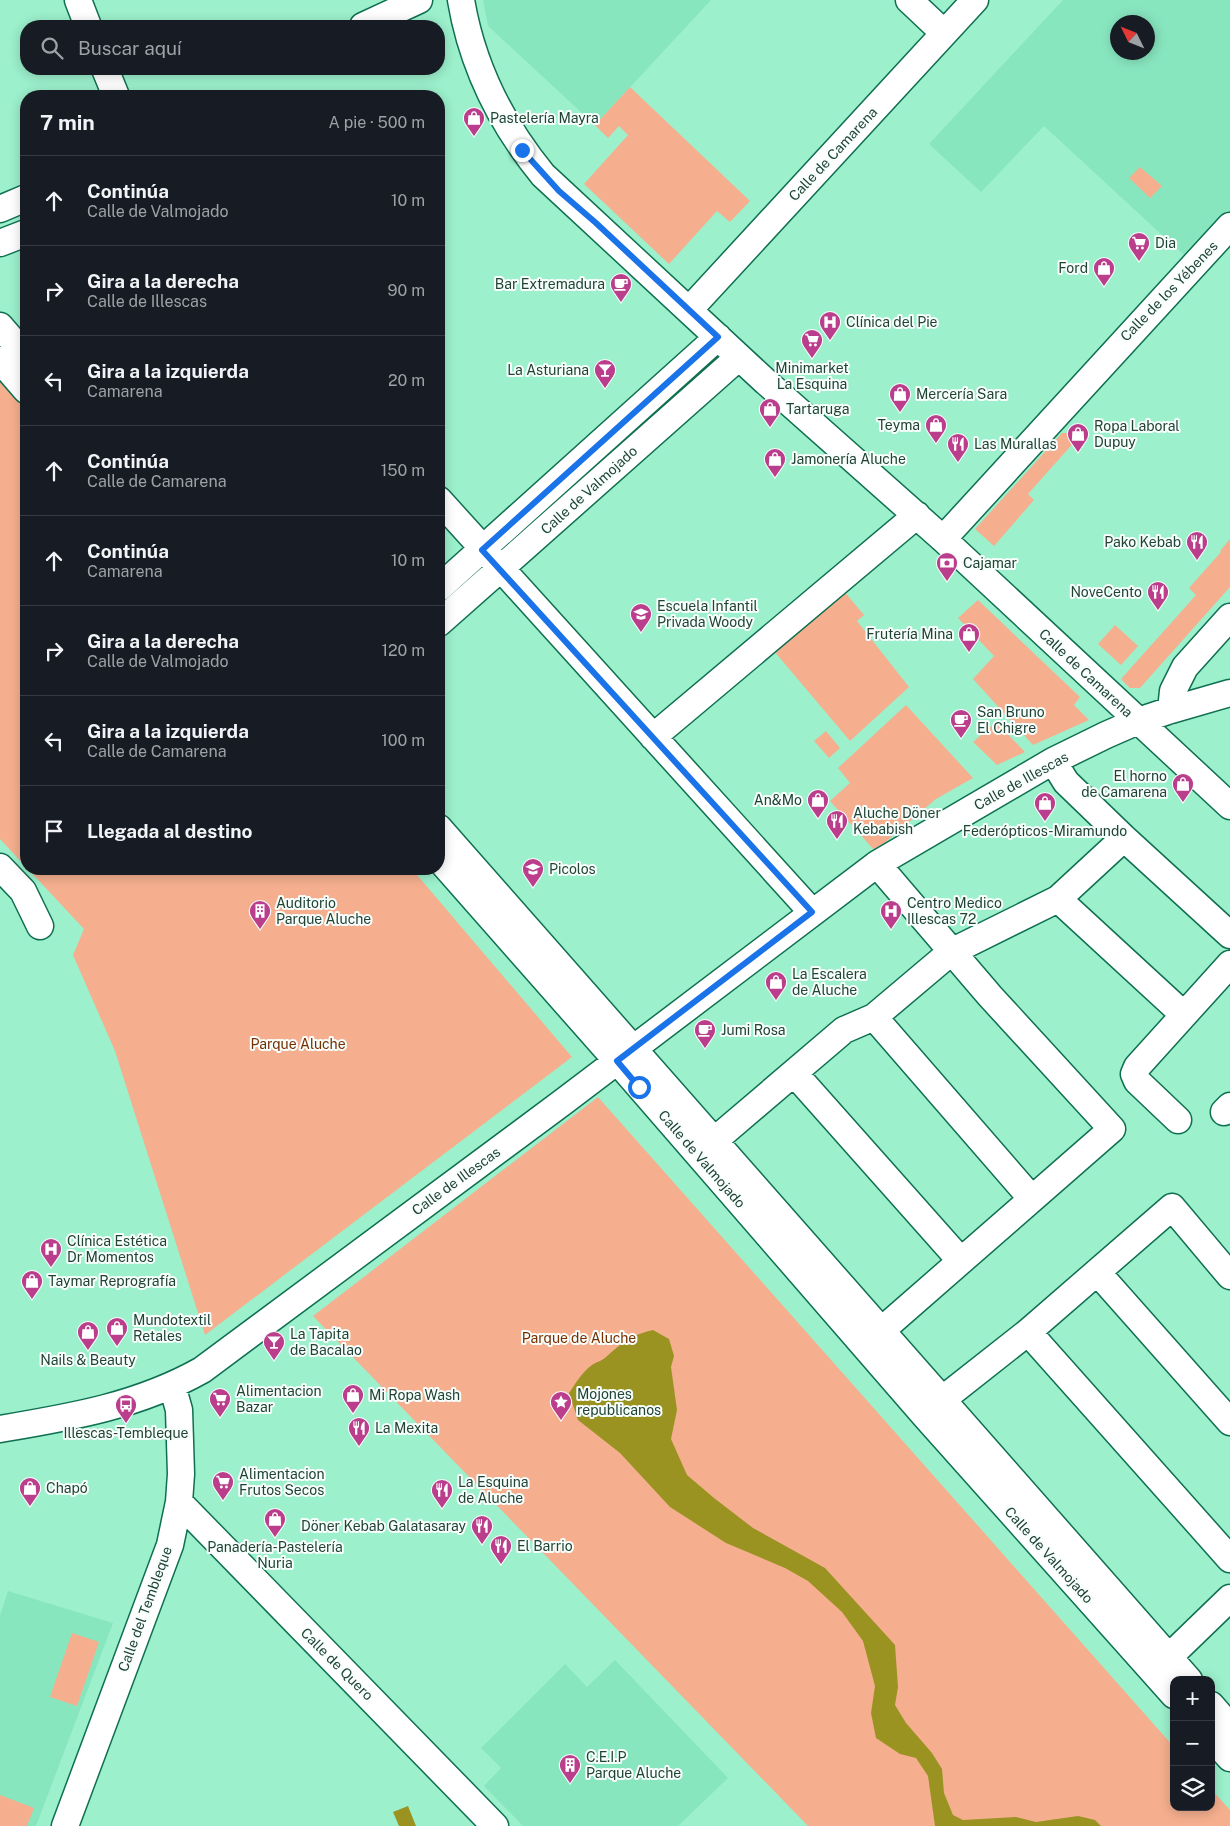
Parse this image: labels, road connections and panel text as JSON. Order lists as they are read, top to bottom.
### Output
{
  "streets": {
    "street": [
      "Calle de Camarena",
      "Calle de los Yébenes",
      "Calle de Valmojado",
      "Calle de Illescas",
      "Calle del Tembleque",
      "Calle de Quero"
    ]
  },
  "crossings": [
    ["Calle de Camarena", "Calle de los Yébenes"],
    ["Calle de Camarena", "Calle de Valmojado"],
    ["Calle de Camarena", "Calle de Illescas"],
    ["Calle de Valmojado", "Calle de Illescas"],
    ["Calle de Illescas", "Calle del Tembleque"],
    ["Calle del Tembleque", "Calle de Quero"]
  ],
  "parks": ["Parque Aluche", "Parque de Aluche"],
  "places": {
    "shop": [
      "Pastelería Mayra",
      "Ford",
      "Mercería Sara",
      "Tartaruga",
      "Teyma",
      "Ropa Laboral Dupuy",
      "Jamonería Aluche",
      "Frutería Mina",
      "El horno de Camarena",
      "An&Mo",
      "Federópticos-Miramundo",
      "La Escalera de Aluche",
      "Taymar Reprografía",
      "Mundotextil Retales",
      "Nails & Beauty",
      "Mi Ropa Wash",
      "Chapó",
      "Panadería-Pastelería Nuria"
    ],
    "supermarket": [
      "Dia",
      "Minimarket La Esquina",
      "Alimentacion Bazar",
      "Alimentacion Frutos Secos"
    ],
    "cafe": ["Bar Extremadura", "San Bruno El Chigre", "Jumi Rosa"],
    "hospital": ["Clínica del Pie", "Centro Medico Illescas 72", "Clínica Estética Dr Momentos"],
    "bar": ["La Asturiana", "La Tapita de Bacalao"],
    "restaurant": [
      "Las Murallas",
      "Pako Kebab",
      "NoveCento",
      "Aluche Döner Kebabish",
      "La Mexita",
      "La Esquina de Aluche",
      "Döner Kebab Galatasaray",
      "El Barrio"
    ],
    "bank": ["Cajamar"],
    "school or university": ["Escuela Infantil Privada Woody", "Picolos"],
    "building": ["Auditorio Parque Aluche", "C.E.I.P Parque Aluche"],
    "place": ["Mojones republicanos"],
    "bus stop": ["Illescas-Tembleque"]
  },
  "north": "top left",
  "page": {
    "search": "Buscar aquí",
    "heading": ["7 min", "A pie · 500 m"],
    "list": [
      ["Continúa", "Calle de Valmojado", "10 m"],
      ["Gira a la derecha", "Calle de Illescas", "90 m"],
      ["Gira a la izquierda", "Camarena", "20 m"],
      ["Continúa", "Calle de Camarena", "150 m"],
      ["Continúa", "Camarena", "10 m"],
      ["Gira a la derecha", "Calle de Valmojado", "120 m"],
      ["Gira a la izquierda", "Calle de Camarena", "100 m"],
      "Llegada al destino"
    ],
    "map_buttons": ["+", "−"]
  }
}
